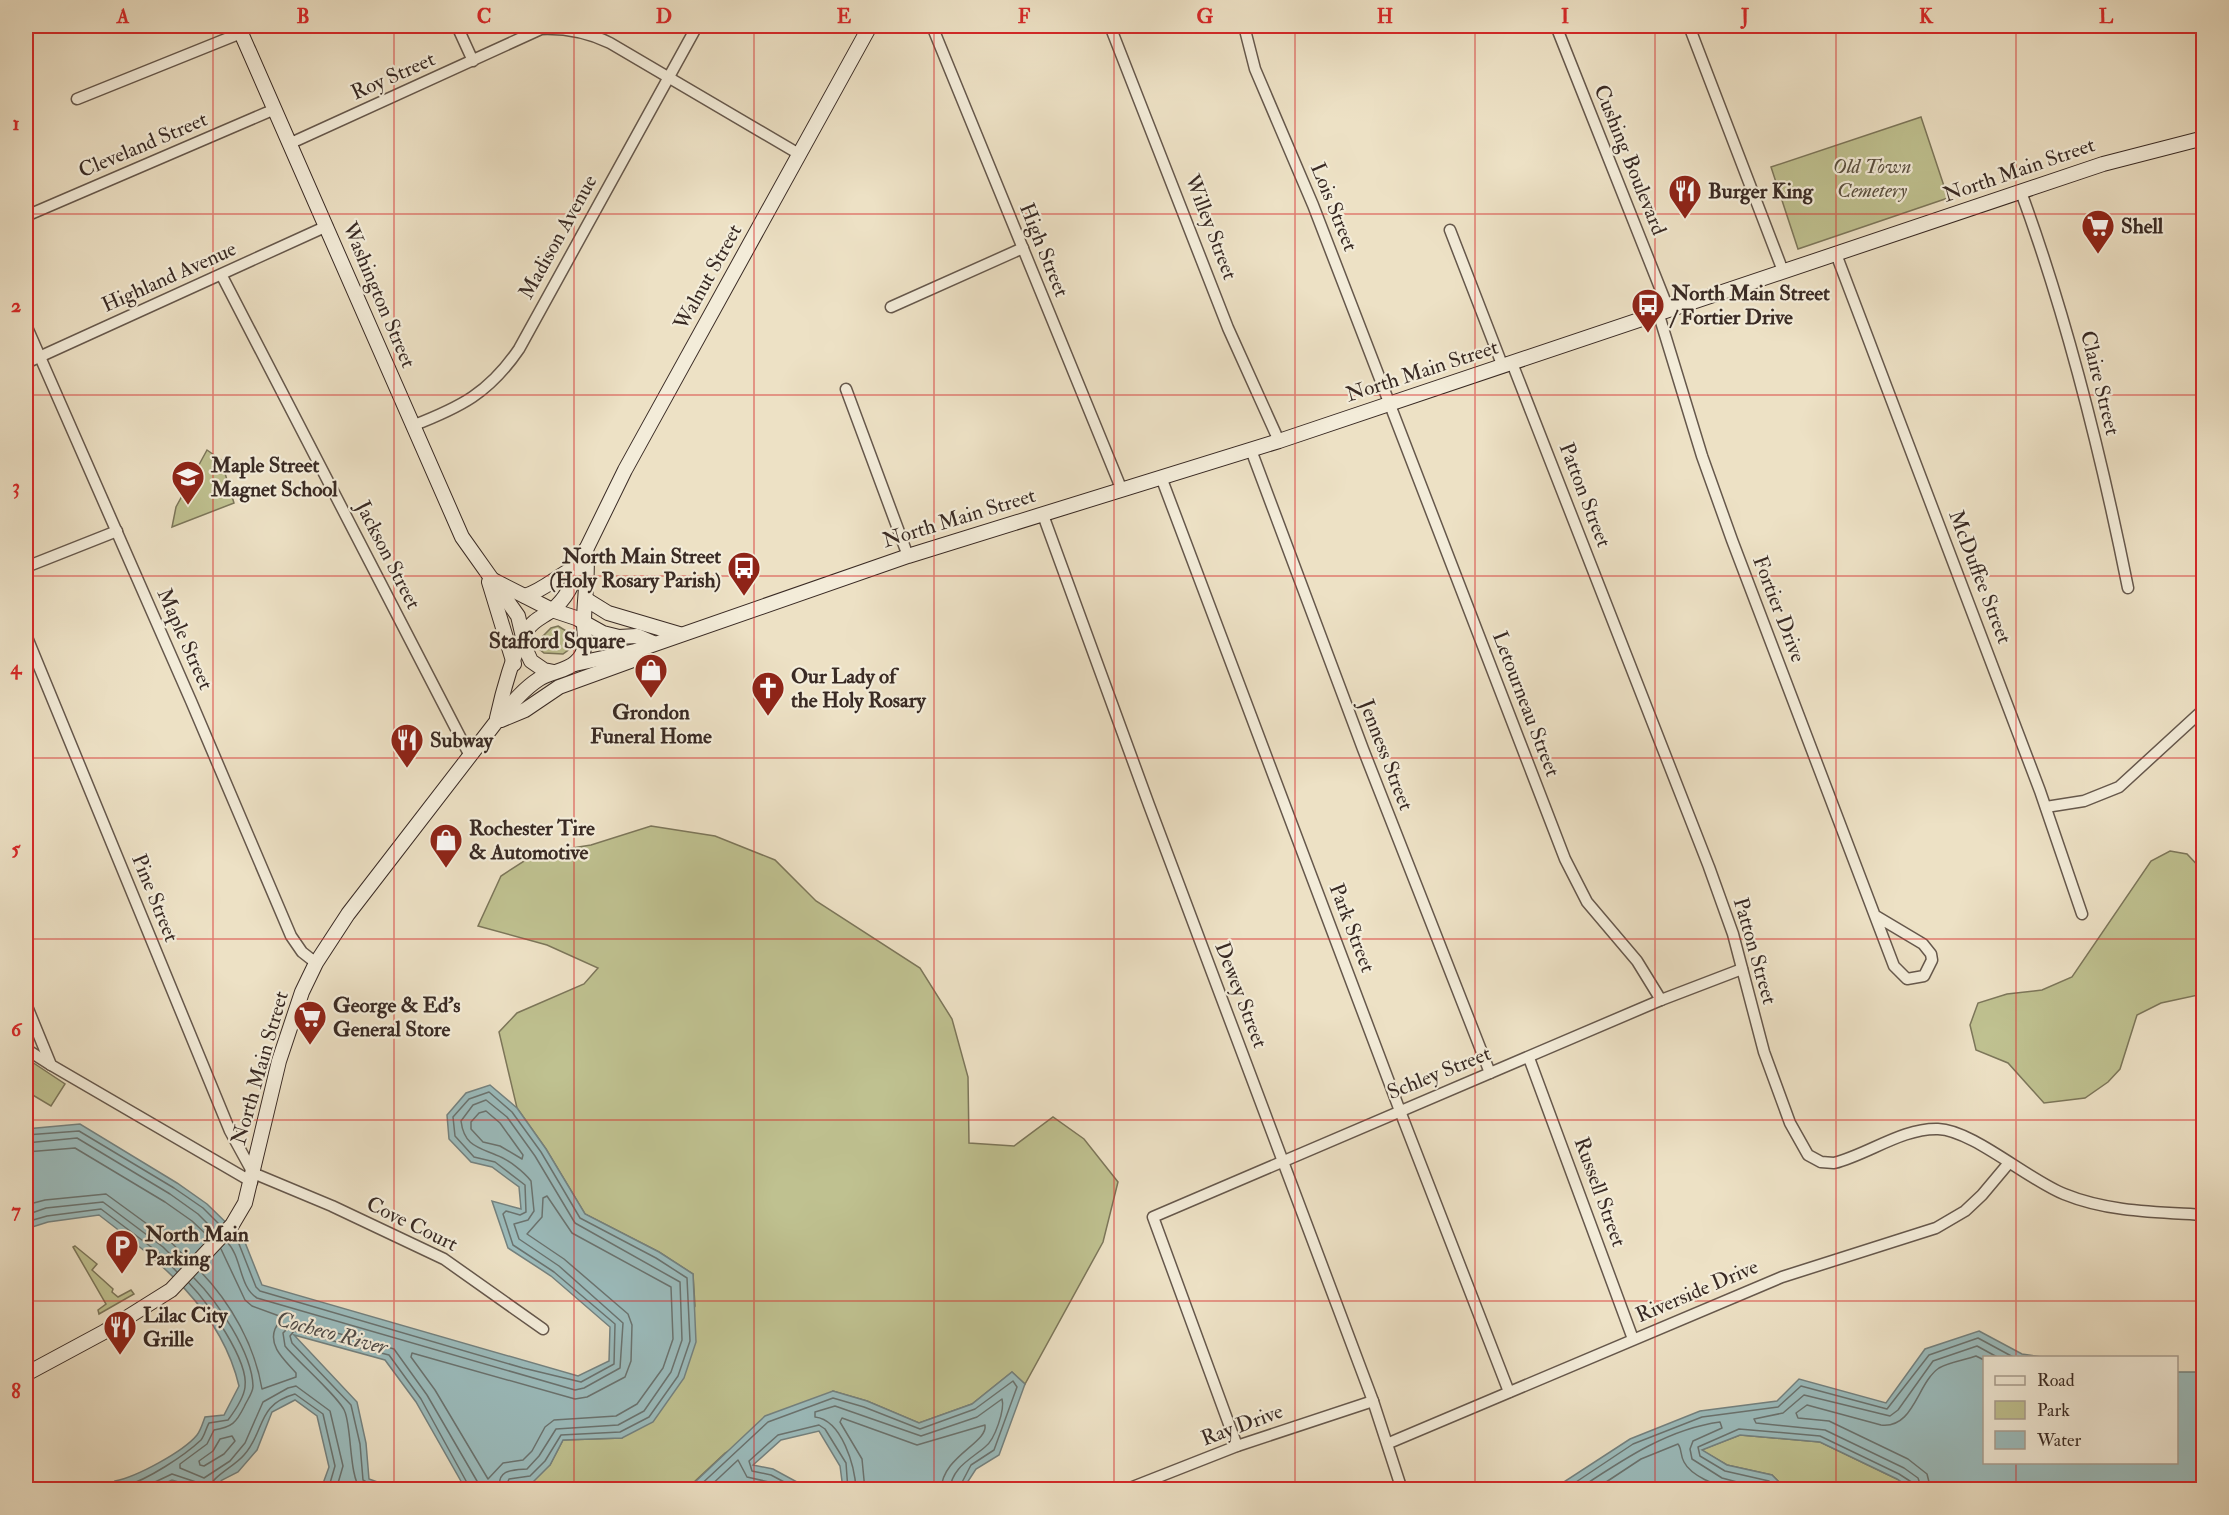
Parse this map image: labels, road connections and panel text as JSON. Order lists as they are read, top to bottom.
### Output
{
  "streets": {
    "main road": ["North Main Street", "Walnut Street", "Washington Street"],
    "street": [
      "Roy Street",
      "Cleveland Street",
      "Cushing Boulevard",
      "Lois Street",
      "Willey Street",
      "Madison Avenue",
      "High Street",
      "Highland Avenue",
      "Claire Street",
      "Patton Street",
      "Jackson Street",
      "McDuffee Street",
      "Fortier Drive",
      "Maple Street",
      "Letourneau Street",
      "Jenness Street",
      "Pine Street",
      "Park Street",
      "Dewey Street",
      "Schley Street",
      "Russell Street",
      "Cove Court",
      "Riverside Drive",
      "Ray Drive"
    ]
  },
  "crossings": [
    ["Roy Street", "Madison Avenue"],
    ["Roy Street", "Walnut Street"],
    ["Roy Street", "Washington Street"],
    ["Cleveland Street", "Washington Street"],
    ["Cushing Boulevard", "North Main Street"],
    ["Cushing Boulevard", "Fortier Drive"],
    ["North Main Street", "Lois Street"],
    ["North Main Street", "Willey Street"],
    ["North Main Street", "High Street"],
    ["North Main Street", "Walnut Street"],
    ["North Main Street", "Washington Street"],
    ["North Main Street", "Claire Street"],
    ["North Main Street", "Patton Street"],
    ["North Main Street", "Jackson Street"],
    ["North Main Street", "McDuffee Street"],
    ["North Main Street", "Fortier Drive"],
    ["North Main Street", "Maple Street"],
    ["North Main Street", "Letourneau Street"],
    ["North Main Street", "Jenness Street"],
    ["North Main Street", "Pine Street"],
    ["North Main Street", "Park Street"],
    ["North Main Street", "Dewey Street"],
    ["North Main Street", "Cove Court"],
    ["Lois Street", "Letourneau Street"],
    ["Madison Avenue", "Washington Street"],
    ["Highland Avenue", "Washington Street"],
    ["Highland Avenue", "Jackson Street"],
    ["Highland Avenue", "Maple Street"],
    ["Walnut Street", "Washington Street"],
    ["Patton Street", "Schley Street"],
    ["Patton Street", "Riverside Drive"],
    ["Letourneau Street", "Schley Street"],
    ["Jenness Street", "Schley Street"],
    ["Pine Street", "Cove Court"],
    ["Park Street", "Schley Street"],
    ["Park Street", "Riverside Drive"],
    ["Dewey Street", "Schley Street"],
    ["Dewey Street", "Riverside Drive"],
    ["Dewey Street", "Ray Drive"],
    ["Schley Street", "Russell Street"],
    ["Schley Street", "Ray Drive"],
    ["Russell Street", "Riverside Drive"]
  ],
  "districts": ["Stafford Square"],
  "water": ["Cocheco River"],
  "parks": ["Old Town Cemetery"],
  "places": {
    "restaurant": ["Burger King", "Subway", "Lilac City Grille"],
    "supermarket": ["Shell", "George & Ed's General Store"],
    "bus stop": ["North Main Street / Fortier Drive", "North Main Street (Holy Rosary Parish)"],
    "school or university": ["Maple Street Magnet School"],
    "shop": ["Grondon Funeral Home", "Rochester Tire & Automotive"],
    "church": ["Our Lady of the Holy Rosary"],
    "parking": ["North Main Parking"]
  },
  "legend": ["Road", "Park", "Water"],
  "grid": {
    "columns": [
      "A",
      "B",
      "C",
      "D",
      "E",
      "F",
      "G",
      "H",
      "I",
      "J",
      "K",
      "L"
    ],
    "rows": [
      "1",
      "2",
      "3",
      "4",
      "5",
      "6",
      "7",
      "8"
    ]
  }
}
